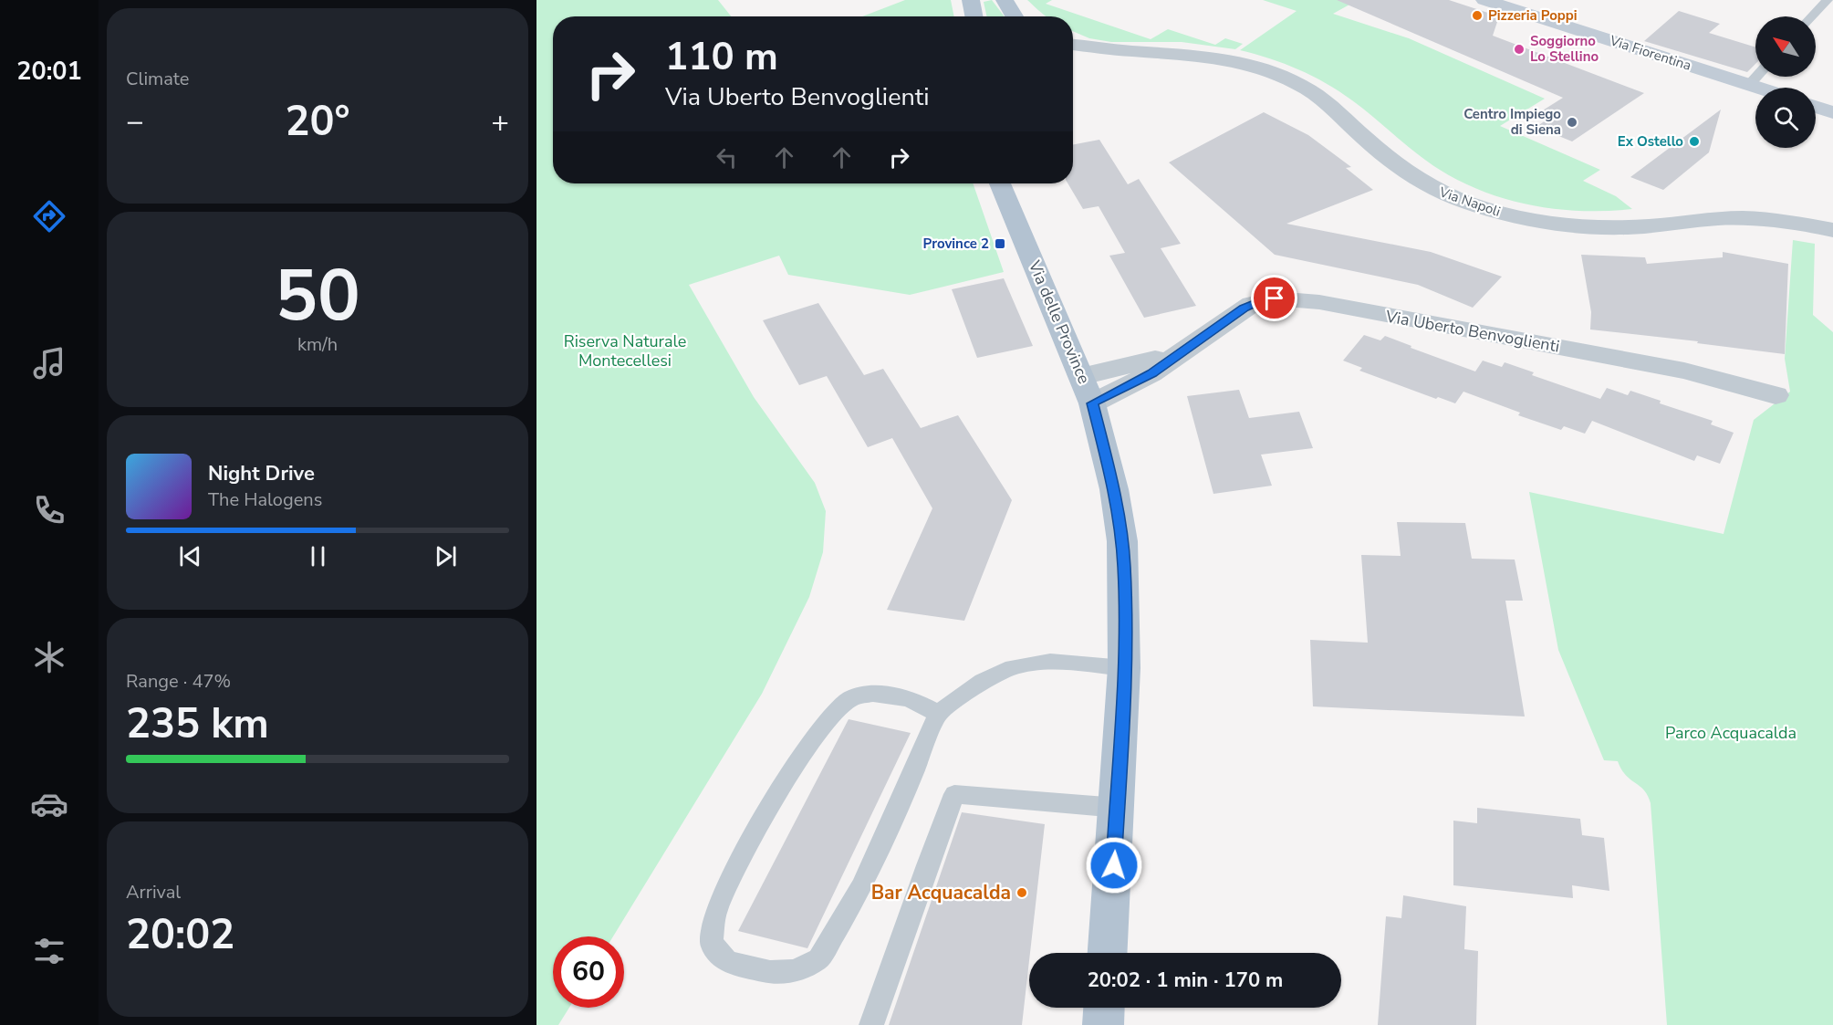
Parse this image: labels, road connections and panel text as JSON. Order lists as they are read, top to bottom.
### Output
{
  "streets": {
    "main road": ["Via Fiorentina", "Via delle Province"],
    "street": ["Via Napoli", "Via Uberto Benvoglienti"]
  },
  "crossings": [
    ["Via delle Province", "Via Uberto Benvoglienti"]
  ],
  "parks": ["Riserva Naturale Montecellesi", "Parco Acquacalda"],
  "places": {
    "other": [
      "Pizzeria Poppi",
      "Soggiorno Lo Stellino",
      "Centro Impiego di Siena",
      "Ex Ostello",
      "Bar Acquacalda"
    ],
    "transit": ["Province 2"]
  },
  "north": "top left",
  "page": {
    "tabs": "20:01",
    "tile": [
      "Climate",
      ["50", "km/h"],
      ["Range · 47%", "235 km"],
      ["Arrival", "20:02"]
    ],
    "turn": ["110 m", "Via Uberto Benvoglienti"],
    "heat": ["−", "20°", "+"],
    "song": ["Night Drive", "The Halogens"],
    "limit": "60",
    "trip": "20:02 · 1 min · 170 m"
  }
}
